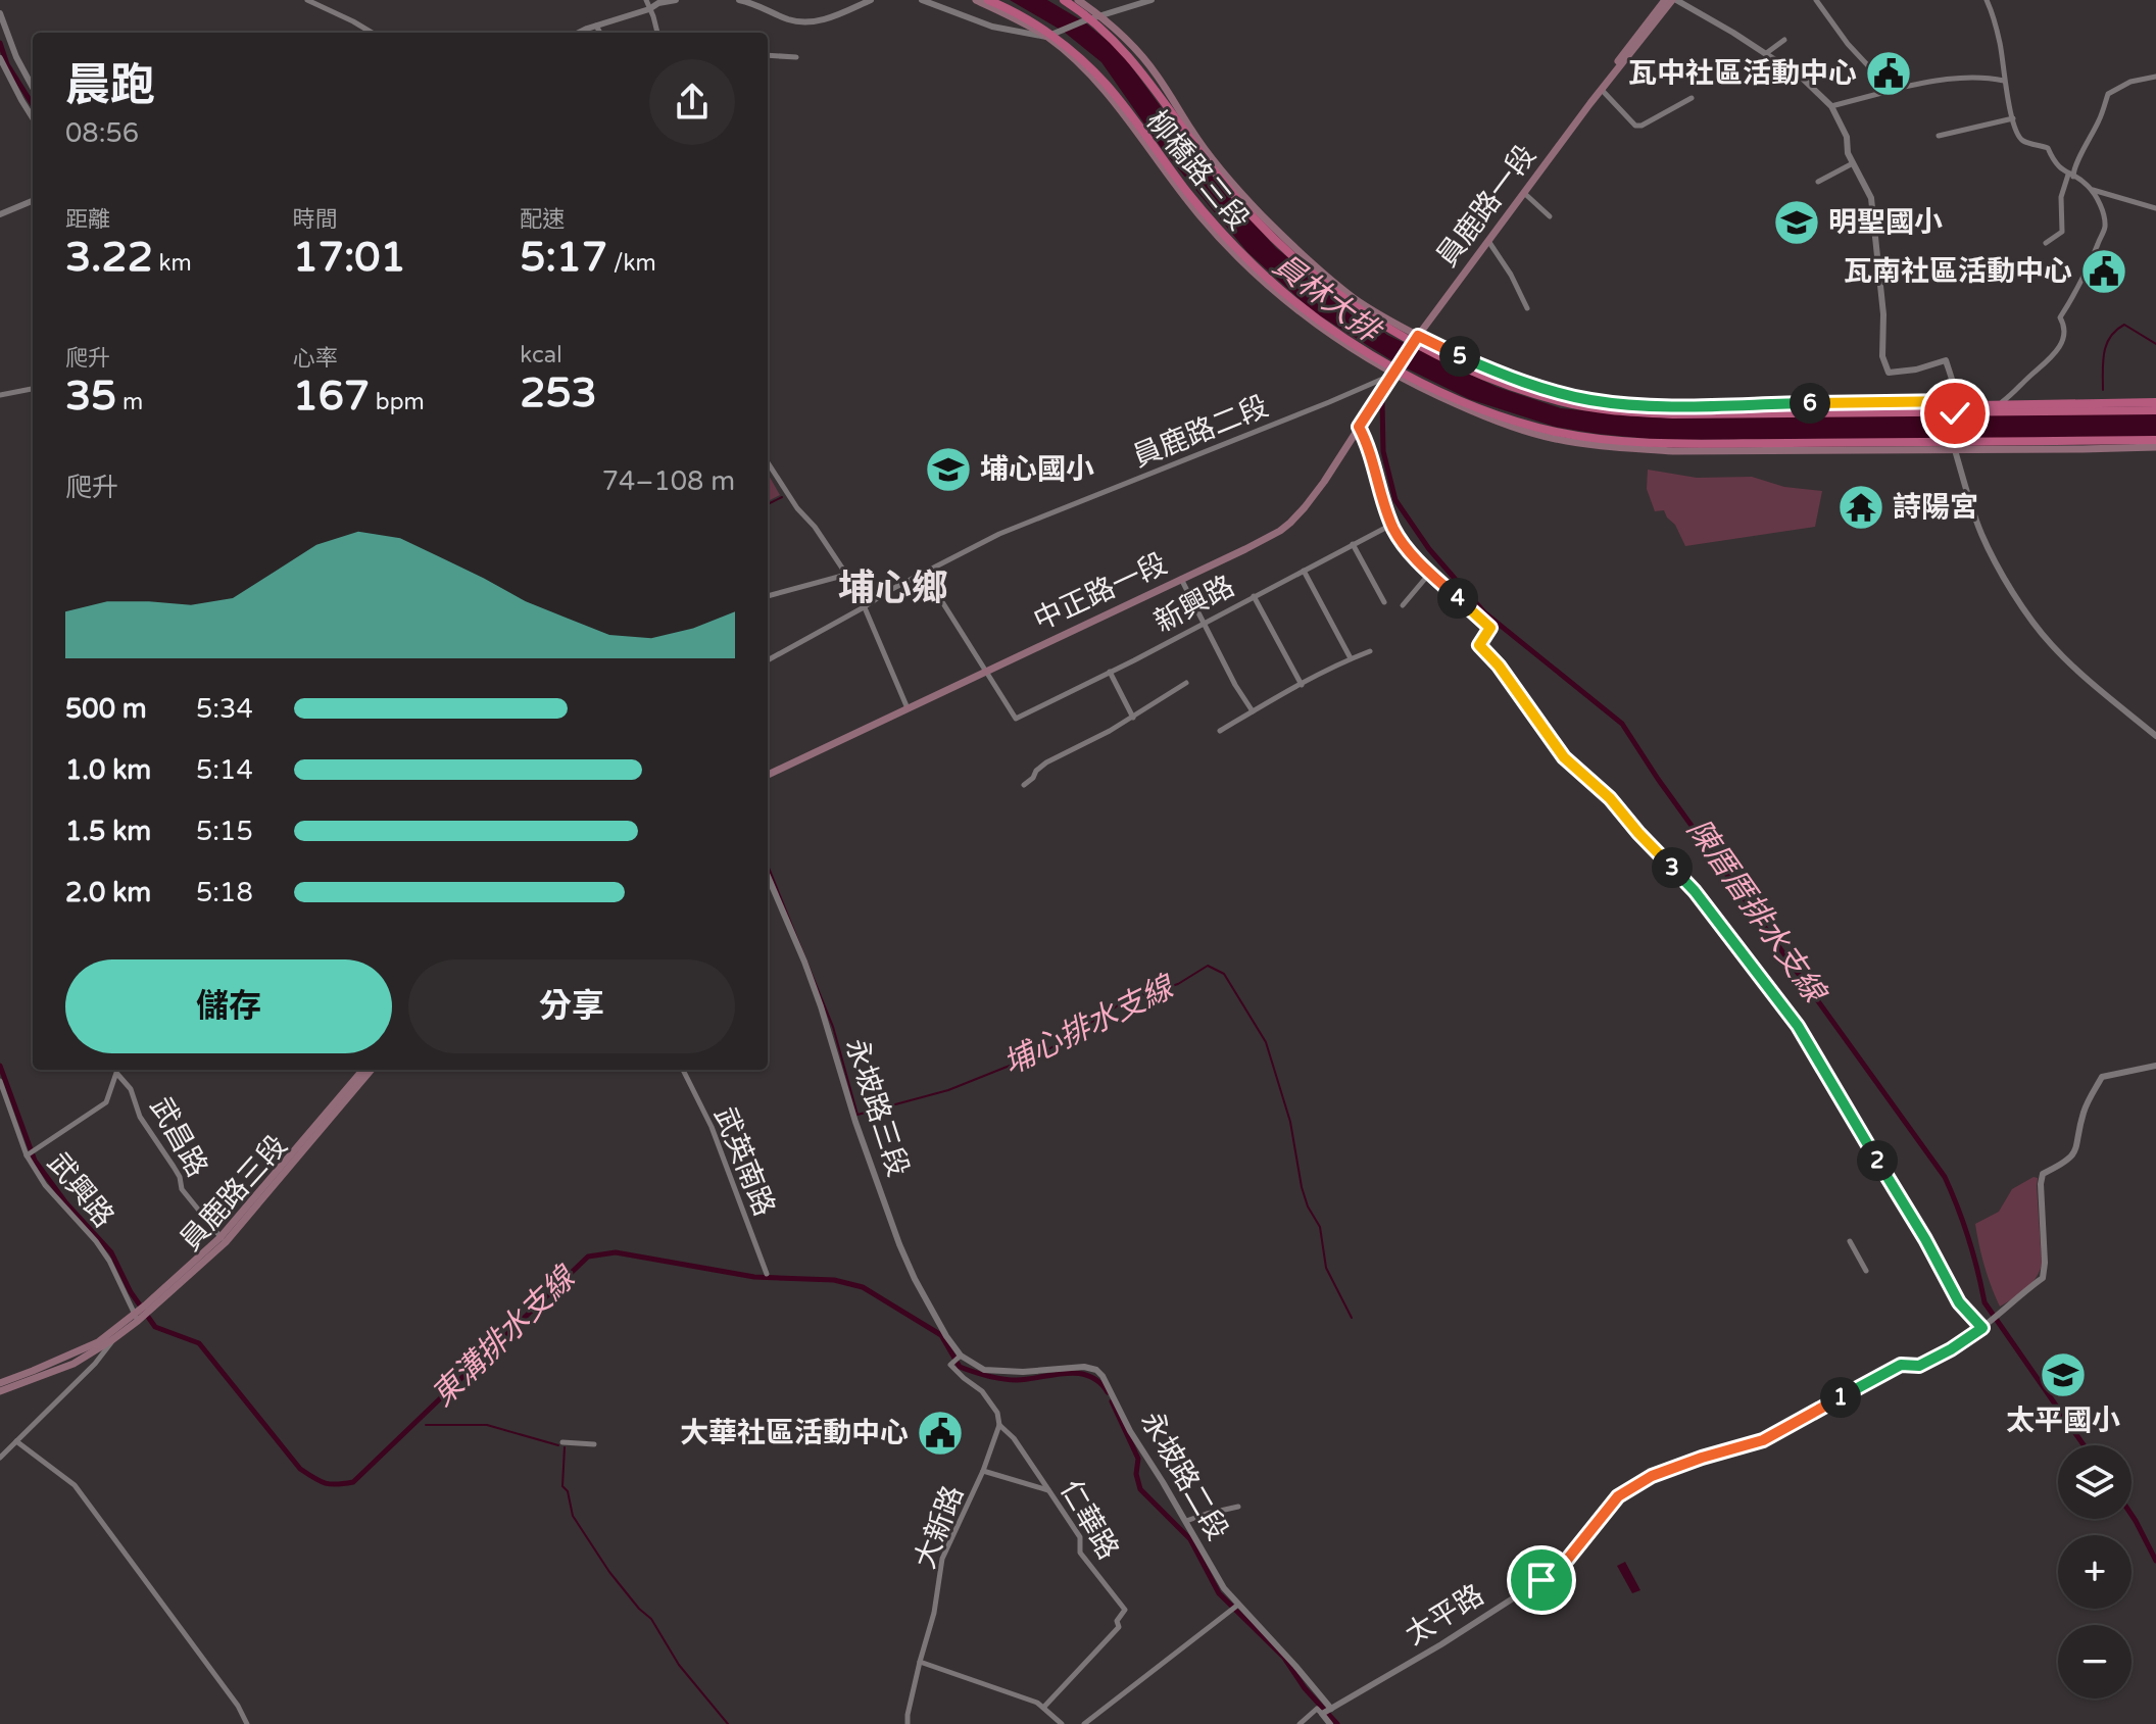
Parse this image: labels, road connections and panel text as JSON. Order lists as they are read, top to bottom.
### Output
{
  "streets": {
    "main road": [
      "柳橋路三段",
      "員鹿路一段",
      "中正路一段",
      "員鹿路三段"
    ],
    "street": [
      "員鹿路二段",
      "新興路",
      "永坡路三段",
      "武昌路",
      "武英南路",
      "武興路",
      "永坡路二段",
      "仁華路",
      "大新路",
      "太平路"
    ]
  },
  "crossings": [
    ["柳橋路三段", "員鹿路一段"],
    ["柳橋路三段", "員鹿路二段"],
    ["柳橋路三段", "中正路一段"],
    ["員鹿路一段", "中正路一段"],
    ["員鹿路二段", "中正路一段"],
    ["中正路一段", "新興路"],
    ["永坡路三段", "永坡路二段"],
    ["武昌路", "武興路"],
    ["武昌路", "員鹿路三段"],
    ["武興路", "員鹿路三段"],
    ["永坡路二段", "太平路"],
    ["仁華路", "大新路"]
  ],
  "districts": ["埔心鄉"],
  "water": [
    "員林大排",
    "陳厝厝排水支線",
    "埔心排水支線",
    "東溝排水支線"
  ],
  "places": {
    "public building": ["瓦中社區活動中心", "瓦南社區活動中心", "大華社區活動中心"],
    "school or university": ["明聖國小", "埔心國小", "太平國小"],
    "temple": ["詩陽宮"]
  },
  "page": {
    "heading": ["晨跑", "08:56"],
    "stats": [
      ["距離", "3.22 km"],
      ["時間", "17:01"],
      ["配速", "5:17 /km"],
      ["爬升", "35 m"],
      ["心率", "167 bpm"],
      ["kcal", "253"]
    ],
    "pins": [
      "5",
      "6",
      "4",
      "3",
      "2",
      "1"
    ],
    "chart": ["爬升", "74–108 m"],
    "list": [
      {
        "name": "500 m",
        "note": "5:34"
      },
      {
        "name": "1.0 km",
        "note": "5:14"
      },
      {
        "name": "1.5 km",
        "note": "5:15"
      },
      {
        "name": "2.0 km",
        "note": "5:18"
      }
    ],
    "buttons": ["儲存", "分享"],
    "map_buttons": ["+", "−"]
  }
}
